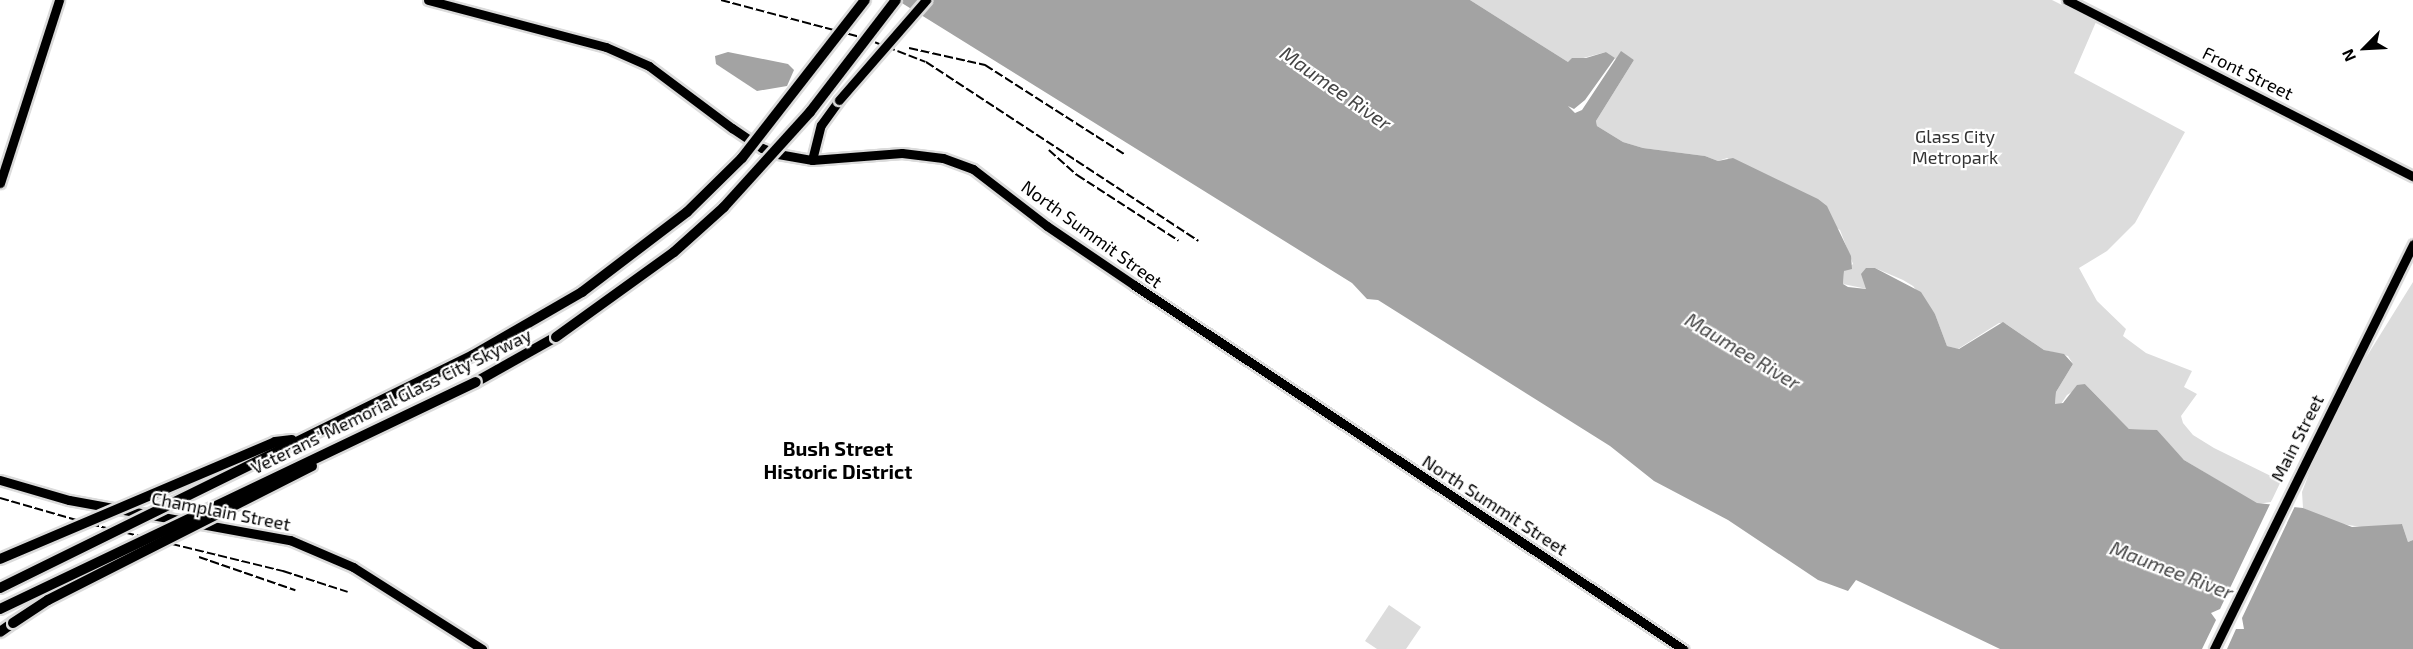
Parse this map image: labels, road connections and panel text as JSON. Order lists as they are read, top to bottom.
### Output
{
  "streets": {
    "highway": ["Veterans' Memorial Glass City Skyway"],
    "main road": [
      "Front Street",
      "North Summit Street",
      "Main Street",
      "Champlain Street"
    ]
  },
  "districts": ["Bush Street Historic District"],
  "water": ["Maumee River"],
  "parks": ["Glass City Metropark"],
  "north": "bottom left"
}
